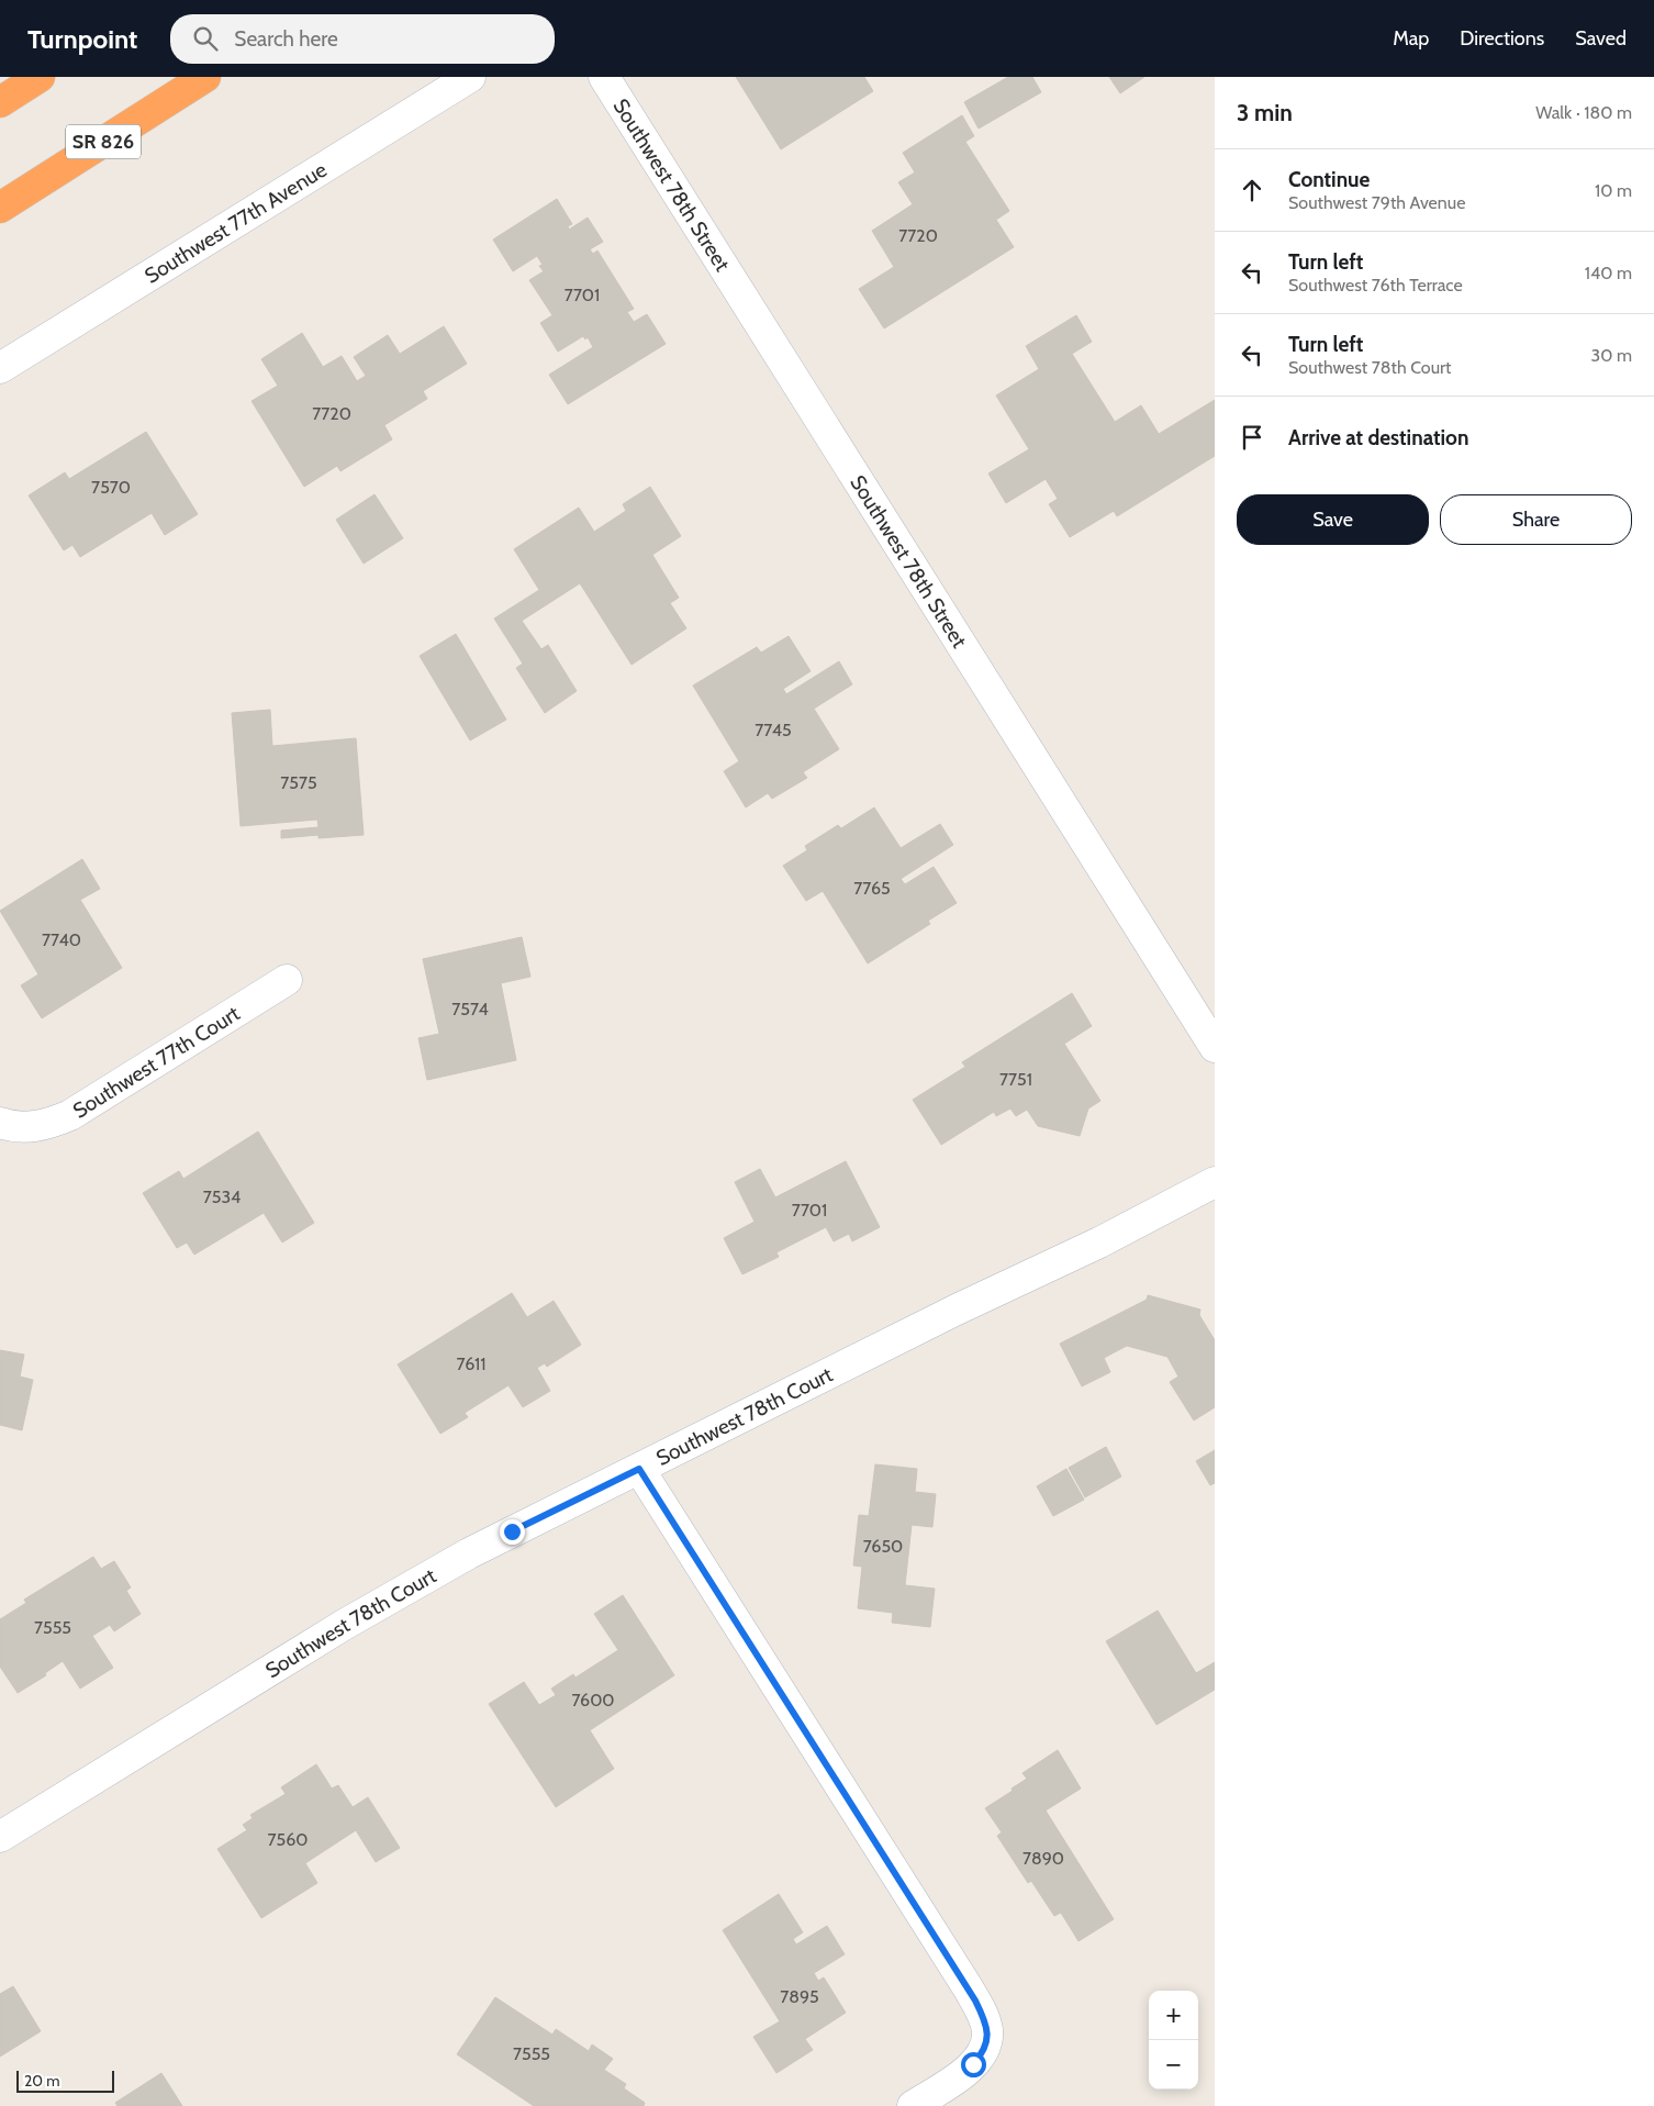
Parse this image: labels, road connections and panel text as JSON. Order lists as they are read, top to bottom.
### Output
{
  "streets": {
    "highway": ["SR 826"],
    "street": [
      "Southwest 78th Street",
      "Southwest 77th Avenue",
      "Southwest 77th Court",
      "Southwest 78th Court"
    ]
  },
  "house_numbers": [
    "7720",
    "7701",
    "7720",
    "7570",
    "7745",
    "7575",
    "7765",
    "7740",
    "7574",
    "7751",
    "7534",
    "7701",
    "7611",
    "7650",
    "7555",
    "7600",
    "7560",
    "7890",
    "7895",
    "7555"
  ],
  "scale_bar": "20 m",
  "page": {
    "header": "Turnpoint",
    "search": "Search here",
    "nav": ["Map", "Directions", "Saved"],
    "heading": ["3 min", "Walk · 180 m"],
    "list": [
      ["Continue", "Southwest 79th Avenue", "10 m"],
      ["Turn left", "Southwest 76th Terrace", "140 m"],
      ["Turn left", "Southwest 78th Court", "30 m"],
      "Arrive at destination"
    ],
    "buttons": ["Save", "Share"],
    "map_buttons": ["+", "−"],
    "scale": "20 m"
  }
}
